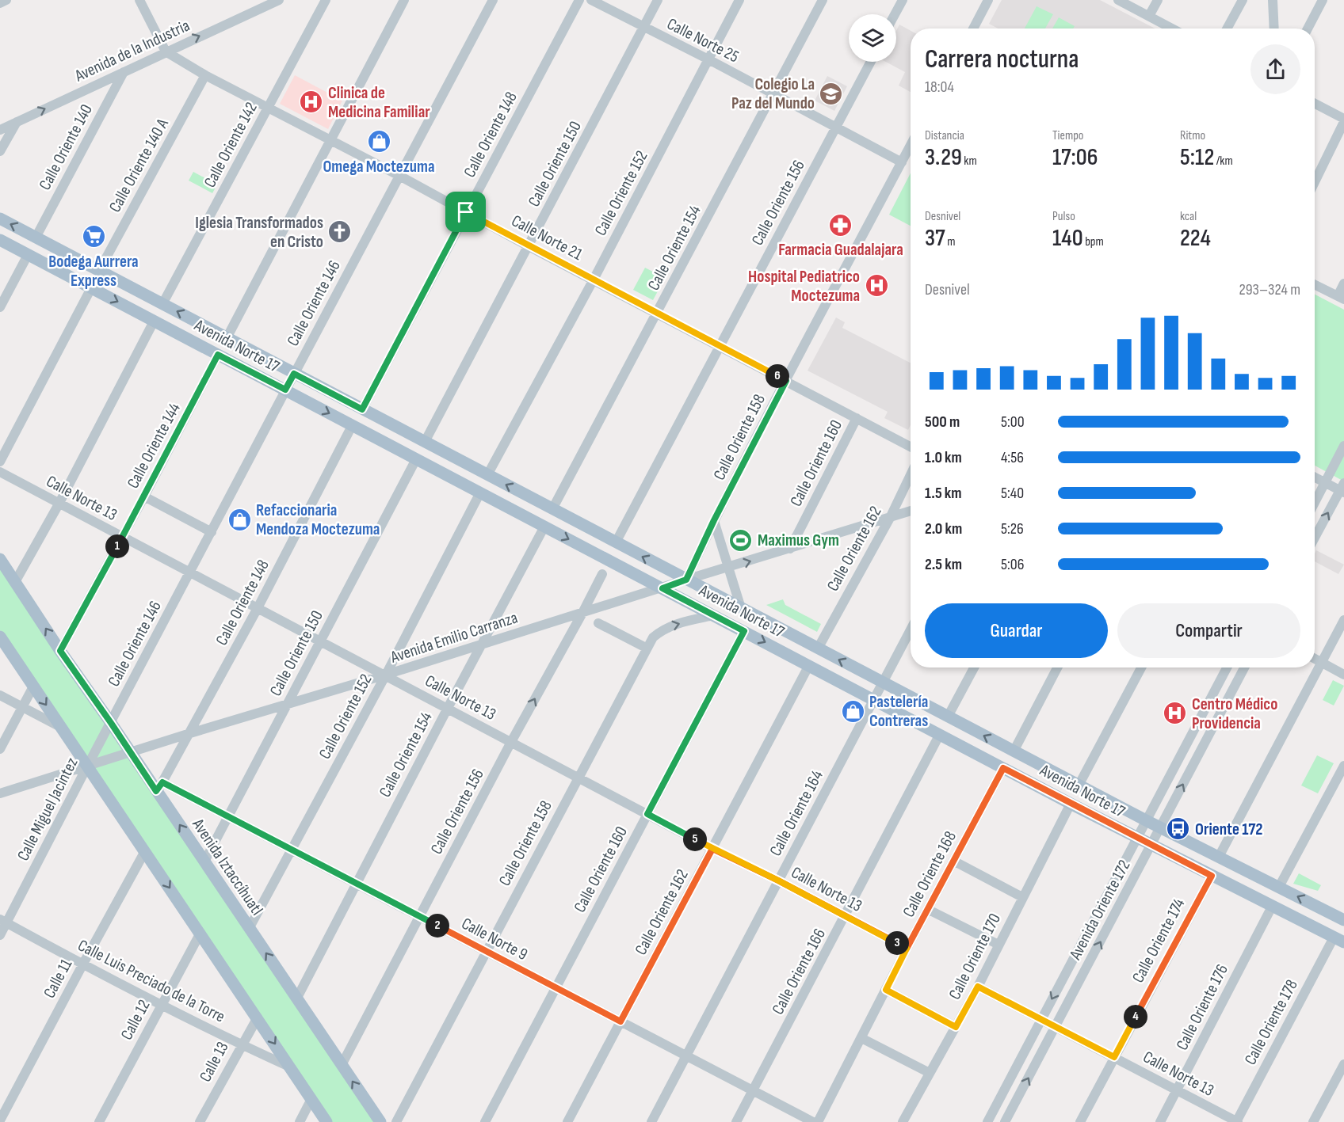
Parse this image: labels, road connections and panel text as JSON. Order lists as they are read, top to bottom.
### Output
{
  "streets": {
    "main road": ["Avenida Norte 17", "Avenida Iztaccíhuatl"],
    "street": [
      "Calle Norte 25",
      "Avenida de la Industria",
      "Calle Oriente 148",
      "Calle Oriente 142",
      "Calle Oriente 140",
      "Calle Oriente 150",
      "Calle Oriente 140 A",
      "Calle Oriente 152",
      "Calle Oriente 156",
      "Calle Norte 21",
      "Calle Oriente 154",
      "Calle Oriente 146",
      "Calle Oriente 158",
      "Calle Oriente 144",
      "Calle Oriente 160",
      "Calle Norte 13",
      "Calle Oriente 162",
      "Avenida Emilio Carranza",
      "Calle Miguel Jacintez",
      "Calle Oriente 164",
      "Calle Oriente 168",
      "Avenida Oriente 172",
      "Calle Norte 9",
      "Calle Oriente 174",
      "Calle Oriente 170",
      "Calle Oriente 166",
      "Calle 11",
      "Calle Luis Preciado de la Torre",
      "Calle Oriente 176",
      "Calle 12",
      "Calle Oriente 178",
      "Calle 13"
    ]
  },
  "crossings": [
    ["Calle Norte 25", "Calle Oriente 150"],
    ["Calle Norte 25", "Calle Oriente 152"],
    ["Calle Norte 25", "Calle Oriente 156"],
    ["Calle Norte 25", "Calle Oriente 154"],
    ["Calle Norte 25", "Calle Oriente 158"],
    ["Avenida de la Industria", "Calle Oriente 140"],
    ["Avenida de la Industria", "Calle Norte 21"],
    ["Calle Oriente 148", "Calle Norte 21"],
    ["Calle Oriente 148", "Avenida Norte 17"],
    ["Calle Oriente 148", "Calle Norte 13"],
    ["Calle Oriente 148", "Avenida Emilio Carranza"],
    ["Calle Oriente 148", "Avenida Iztaccíhuatl"],
    ["Calle Oriente 148", "Calle Norte 9"],
    ["Calle Oriente 142", "Calle Norte 21"],
    ["Calle Oriente 142", "Avenida Norte 17"],
    ["Calle Oriente 140", "Avenida Norte 17"],
    ["Calle Oriente 150", "Calle Norte 21"],
    ["Calle Oriente 150", "Avenida Norte 17"],
    ["Calle Oriente 150", "Calle Norte 13"],
    ["Calle Oriente 150", "Avenida Emilio Carranza"],
    ["Calle Oriente 150", "Avenida Iztaccíhuatl"],
    ["Calle Oriente 150", "Calle Norte 9"],
    ["Calle Oriente 140 A", "Calle Norte 21"],
    ["Calle Oriente 140 A", "Avenida Norte 17"],
    ["Calle Oriente 152", "Calle Norte 21"],
    ["Calle Oriente 152", "Avenida Norte 17"],
    ["Calle Oriente 152", "Calle Norte 13"],
    ["Calle Oriente 152", "Avenida Emilio Carranza"],
    ["Calle Oriente 152", "Avenida Iztaccíhuatl"],
    ["Calle Oriente 152", "Calle Norte 9"],
    ["Calle Oriente 156", "Calle Norte 21"],
    ["Calle Oriente 156", "Avenida Norte 17"],
    ["Calle Oriente 156", "Calle Norte 13"],
    ["Calle Oriente 156", "Avenida Emilio Carranza"],
    ["Calle Oriente 156", "Avenida Iztaccíhuatl"],
    ["Calle Oriente 156", "Calle Norte 9"],
    ["Calle Norte 21", "Calle Oriente 154"],
    ["Calle Norte 21", "Calle Oriente 146"],
    ["Calle Norte 21", "Calle Oriente 158"],
    ["Calle Norte 21", "Calle Oriente 160"],
    ["Calle Oriente 154", "Avenida Norte 17"],
    ["Calle Oriente 154", "Calle Norte 13"],
    ["Calle Oriente 154", "Avenida Emilio Carranza"],
    ["Calle Oriente 154", "Avenida Iztaccíhuatl"],
    ["Calle Oriente 154", "Calle Norte 9"],
    ["Calle Oriente 146", "Avenida Norte 17"],
    ["Calle Oriente 146", "Calle Norte 13"],
    ["Calle Oriente 146", "Calle Miguel Jacintez"],
    ["Calle Oriente 146", "Avenida Iztaccíhuatl"],
    ["Avenida Norte 17", "Calle Oriente 158"],
    ["Avenida Norte 17", "Calle Oriente 144"],
    ["Avenida Norte 17", "Calle Oriente 160"],
    ["Avenida Norte 17", "Calle Oriente 162"],
    ["Avenida Norte 17", "Avenida Emilio Carranza"],
    ["Avenida Norte 17", "Calle Oriente 164"],
    ["Avenida Norte 17", "Calle Oriente 168"],
    ["Avenida Norte 17", "Avenida Oriente 172"],
    ["Avenida Norte 17", "Calle Oriente 174"],
    ["Avenida Norte 17", "Calle Oriente 170"],
    ["Avenida Norte 17", "Calle Oriente 166"],
    ["Avenida Norte 17", "Calle Oriente 176"],
    ["Avenida Norte 17", "Calle Oriente 178"],
    ["Calle Oriente 158", "Calle Norte 13"],
    ["Calle Oriente 158", "Avenida Emilio Carranza"],
    ["Calle Oriente 158", "Calle Norte 9"],
    ["Calle Oriente 144", "Calle Norte 13"],
    ["Calle Oriente 144", "Avenida Iztaccíhuatl"],
    ["Calle Oriente 160", "Calle Norte 13"],
    ["Calle Oriente 160", "Avenida Emilio Carranza"],
    ["Calle Oriente 160", "Calle Norte 9"],
    ["Calle Norte 13", "Calle Oriente 162"],
    ["Calle Norte 13", "Avenida Emilio Carranza"],
    ["Calle Norte 13", "Calle Oriente 164"],
    ["Calle Norte 13", "Calle Oriente 168"],
    ["Calle Norte 13", "Avenida Oriente 172"],
    ["Calle Norte 13", "Calle Oriente 174"],
    ["Calle Norte 13", "Calle Oriente 170"],
    ["Calle Norte 13", "Calle Oriente 166"],
    ["Calle Norte 13", "Calle Oriente 176"],
    ["Calle Norte 13", "Calle Oriente 178"],
    ["Calle Oriente 162", "Avenida Emilio Carranza"],
    ["Calle Oriente 162", "Calle Norte 9"],
    ["Avenida Emilio Carranza", "Calle Miguel Jacintez"],
    ["Avenida Emilio Carranza", "Avenida Iztaccíhuatl"],
    ["Calle Miguel Jacintez", "Avenida Iztaccíhuatl"],
    ["Calle Miguel Jacintez", "Calle Luis Preciado de la Torre"],
    ["Calle Oriente 164", "Calle Norte 9"],
    ["Avenida Iztaccíhuatl", "Calle Norte 9"],
    ["Calle Norte 9", "Calle Oriente 166"],
    ["Calle 11", "Calle Luis Preciado de la Torre"],
    ["Calle Luis Preciado de la Torre", "Calle 12"],
    ["Calle Luis Preciado de la Torre", "Calle 13"]
  ],
  "one_way": ["Avenida de la Industria"],
  "places": {
    "school or university": ["Colegio La Paz del Mundo"],
    "hospital": ["Clinica de Medicina Familiar", "Hospital Pediatrico Moctezuma", "Centro Médico Providencia"],
    "shop": ["Omega Moctezuma", "Refaccionaria Mendoza Moctezuma", "Pastelería Contreras"],
    "pharmacy": ["Farmacia Guadalajara"],
    "church": ["Iglesia Transformados en Cristo"],
    "supermarket": ["Bodega Aurrera Express"],
    "sports": ["Maximus Gym"],
    "bus stop": ["Oriente 172"]
  },
  "page": {
    "heading": ["Carrera nocturna", "18:04"],
    "stats": [
      ["Distancia", "3.29 km"],
      ["Tiempo", "17:06"],
      ["Ritmo", "5:12 /km"],
      ["Desnivel", "37 m"],
      ["Pulso", "140 bpm"],
      ["kcal", "224"]
    ],
    "chart": ["Desnivel", "293–324 m"],
    "pins": [
      "6",
      "1",
      "5",
      "2",
      "3",
      "4"
    ],
    "list": [
      {
        "name": "500 m",
        "note": "5:00"
      },
      {
        "name": "1.0 km",
        "note": "4:56"
      },
      {
        "name": "1.5 km",
        "note": "5:40"
      },
      {
        "name": "2.0 km",
        "note": "5:26"
      },
      {
        "name": "2.5 km",
        "note": "5:06"
      }
    ],
    "buttons": ["Guardar", "Compartir"]
  }
}
